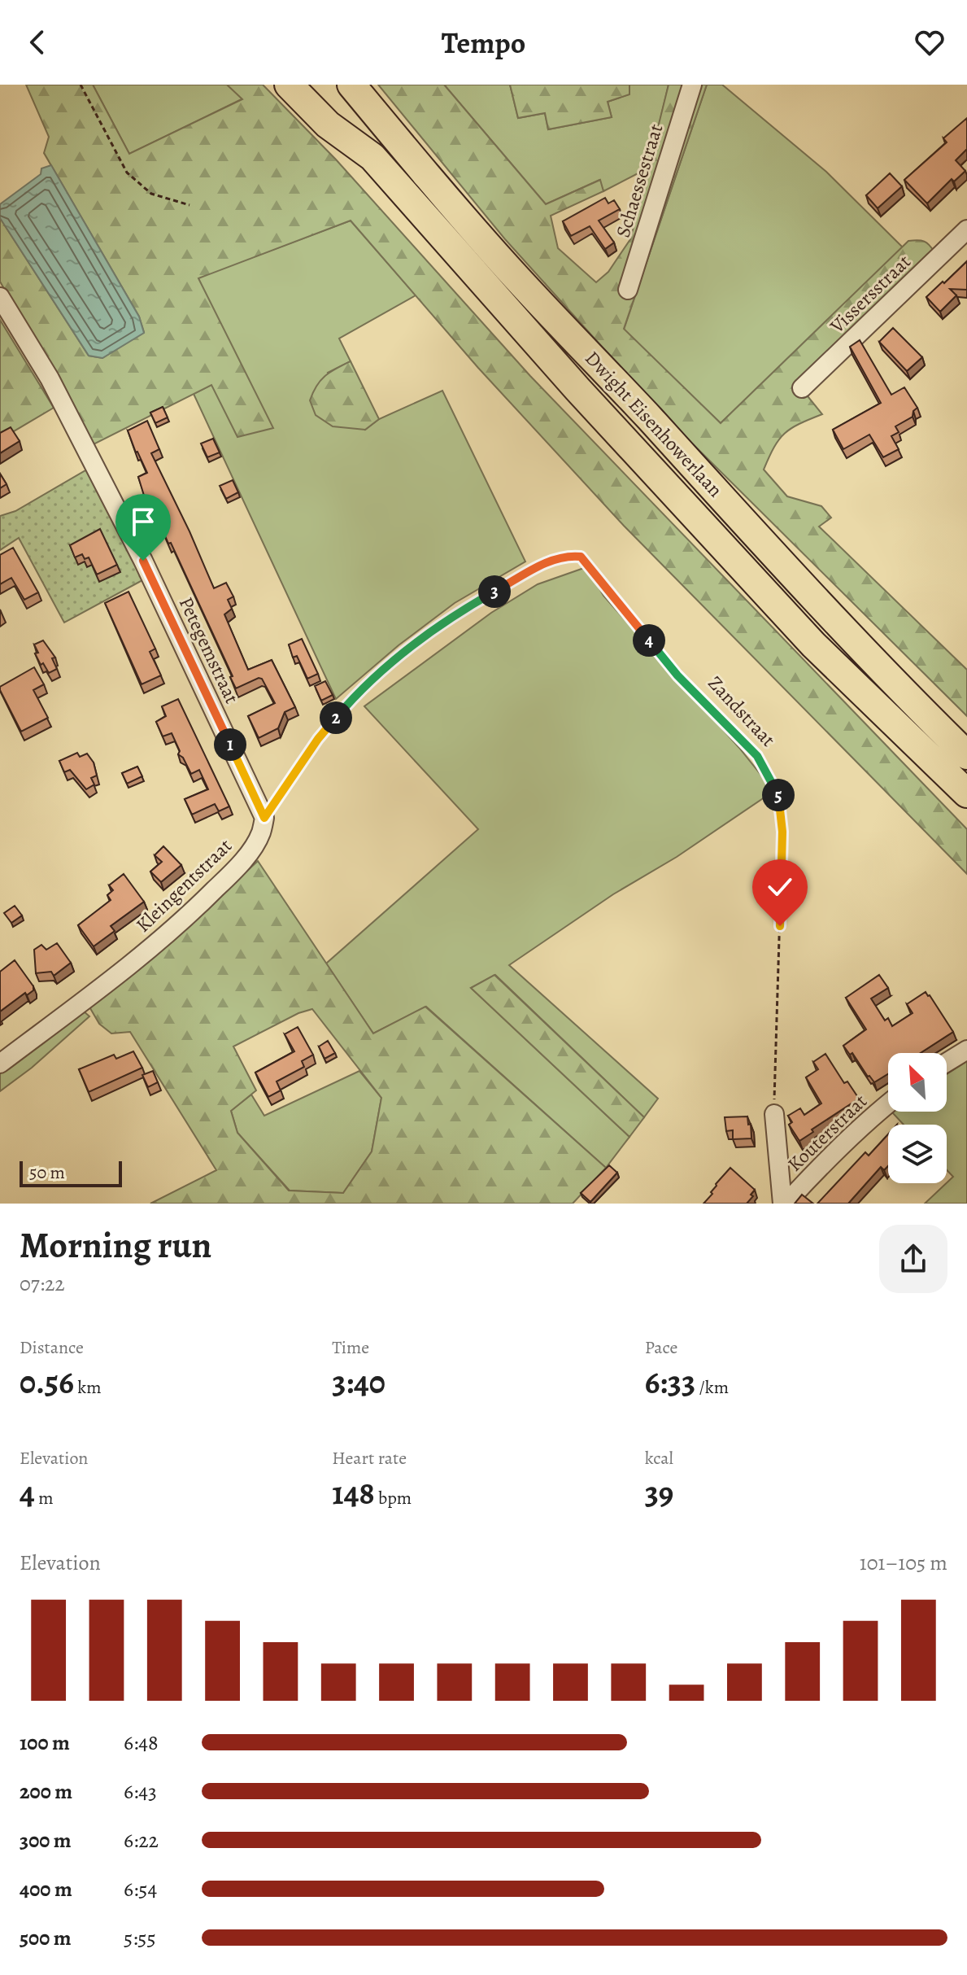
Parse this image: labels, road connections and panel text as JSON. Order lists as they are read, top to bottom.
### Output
{
  "streets": {
    "highway": ["Dwight Eisenhowerlaan"],
    "street": [
      "Schaessestraat",
      "Vissersstraat",
      "Petegemstraat",
      "Kleingentstraat",
      "Kouterstraat"
    ],
    "path": ["Zandstraat"]
  },
  "crossings": [
    ["Petegemstraat", "Zandstraat"],
    ["Petegemstraat", "Kleingentstraat"],
    ["Zandstraat", "Kleingentstraat"]
  ],
  "scale_bar": "50 m",
  "north": "top left",
  "page": {
    "header": "Tempo",
    "pins": [
      "3",
      "4",
      "2",
      "1",
      "5"
    ],
    "scale": "50 m",
    "heading": ["Morning run", "07:22"],
    "stats": [
      ["Distance", "0.56 km"],
      ["Time", "3:40"],
      ["Pace", "6:33 /km"],
      ["Elevation", "4 m"],
      ["Heart rate", "148 bpm"],
      ["kcal", "39"]
    ],
    "chart": ["Elevation", "101–105 m"],
    "list": [
      {
        "name": "100 m",
        "note": "6:48"
      },
      {
        "name": "200 m",
        "note": "6:43"
      },
      {
        "name": "300 m",
        "note": "6:22"
      },
      {
        "name": "400 m",
        "note": "6:54"
      },
      {
        "name": "500 m",
        "note": "5:55"
      }
    ]
  }
}
